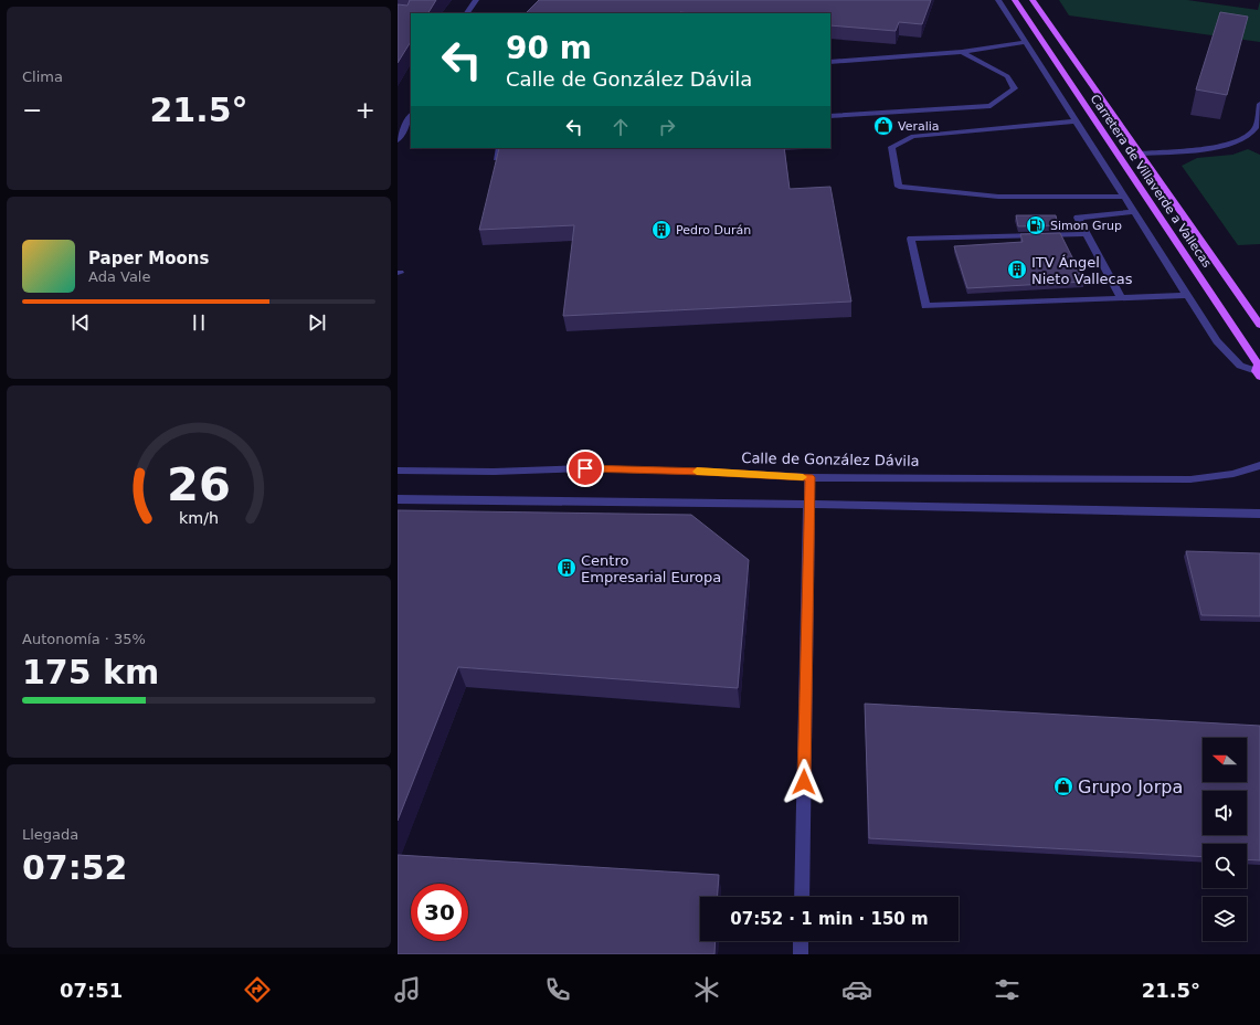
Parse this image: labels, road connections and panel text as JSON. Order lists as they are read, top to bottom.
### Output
{
  "streets": {
    "main road": ["Carretera de Villaverde a Vallecas"],
    "street": ["Calle de González Dávila"]
  },
  "places": {
    "shop": ["Veralia", "Grupo Jorpa"],
    "fuel station": ["Simon Grup"],
    "building": ["Pedro Durán", "ITV Ángel Nieto Vallecas", "Centro Empresarial Europa"]
  },
  "north": "left",
  "page": {
    "tile": [
      "Clima",
      ["Autonomía · 35%", "175 km"],
      ["Llegada", "07:52"]
    ],
    "turn": ["90 m", "Calle de González Dávila"],
    "heat": ["−", "21.5°", "+"],
    "song": ["Paper Moons", "Ada Vale"],
    "limit": "30",
    "trip": "07:52 · 1 min · 150 m",
    "tabs": ["07:51", "21.5°"],
    "gauge": ["26", "km/h"]
  }
}
